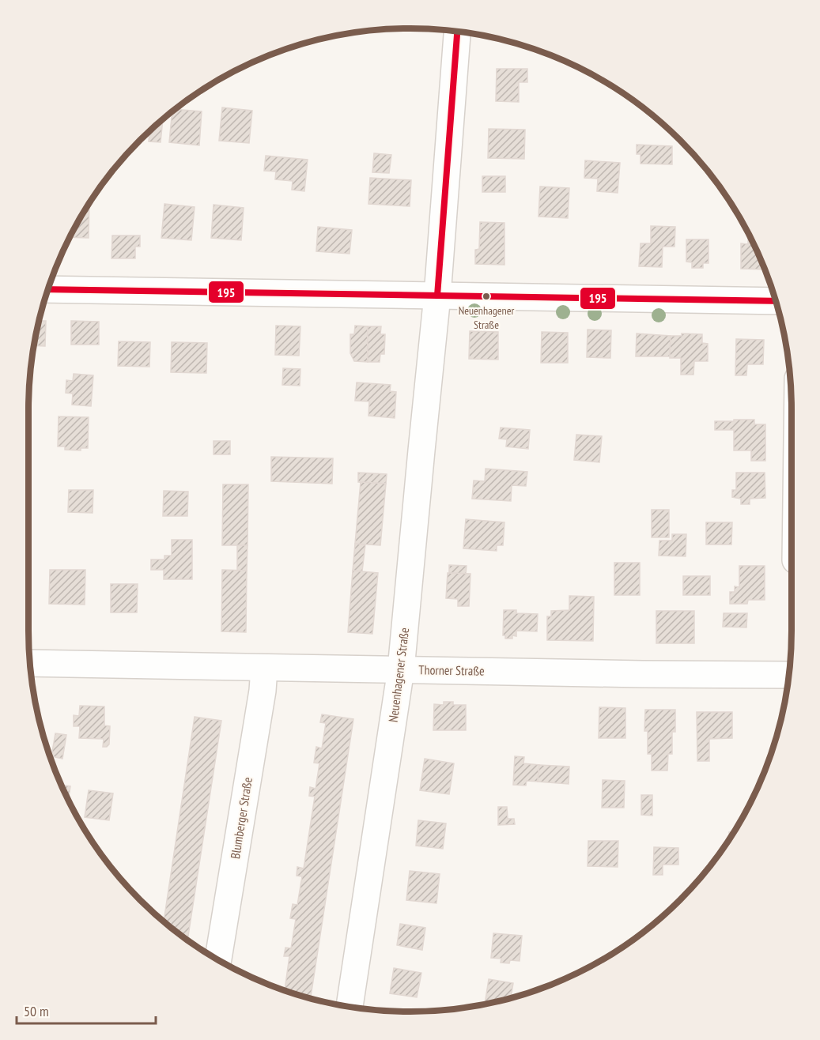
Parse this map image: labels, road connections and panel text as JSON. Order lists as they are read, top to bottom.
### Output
{
  "streets": {
    "street": ["Thorner Straße", "Neuenhagener Straße", "Blumberger Straße"]
  },
  "crossings": [
    ["Thorner Straße", "Neuenhagener Straße"],
    ["Thorner Straße", "Blumberger Straße"]
  ],
  "places": ["Neuenhagener Straße"],
  "lines": ["transit line 195"],
  "scale_bar": "50 m"
}
